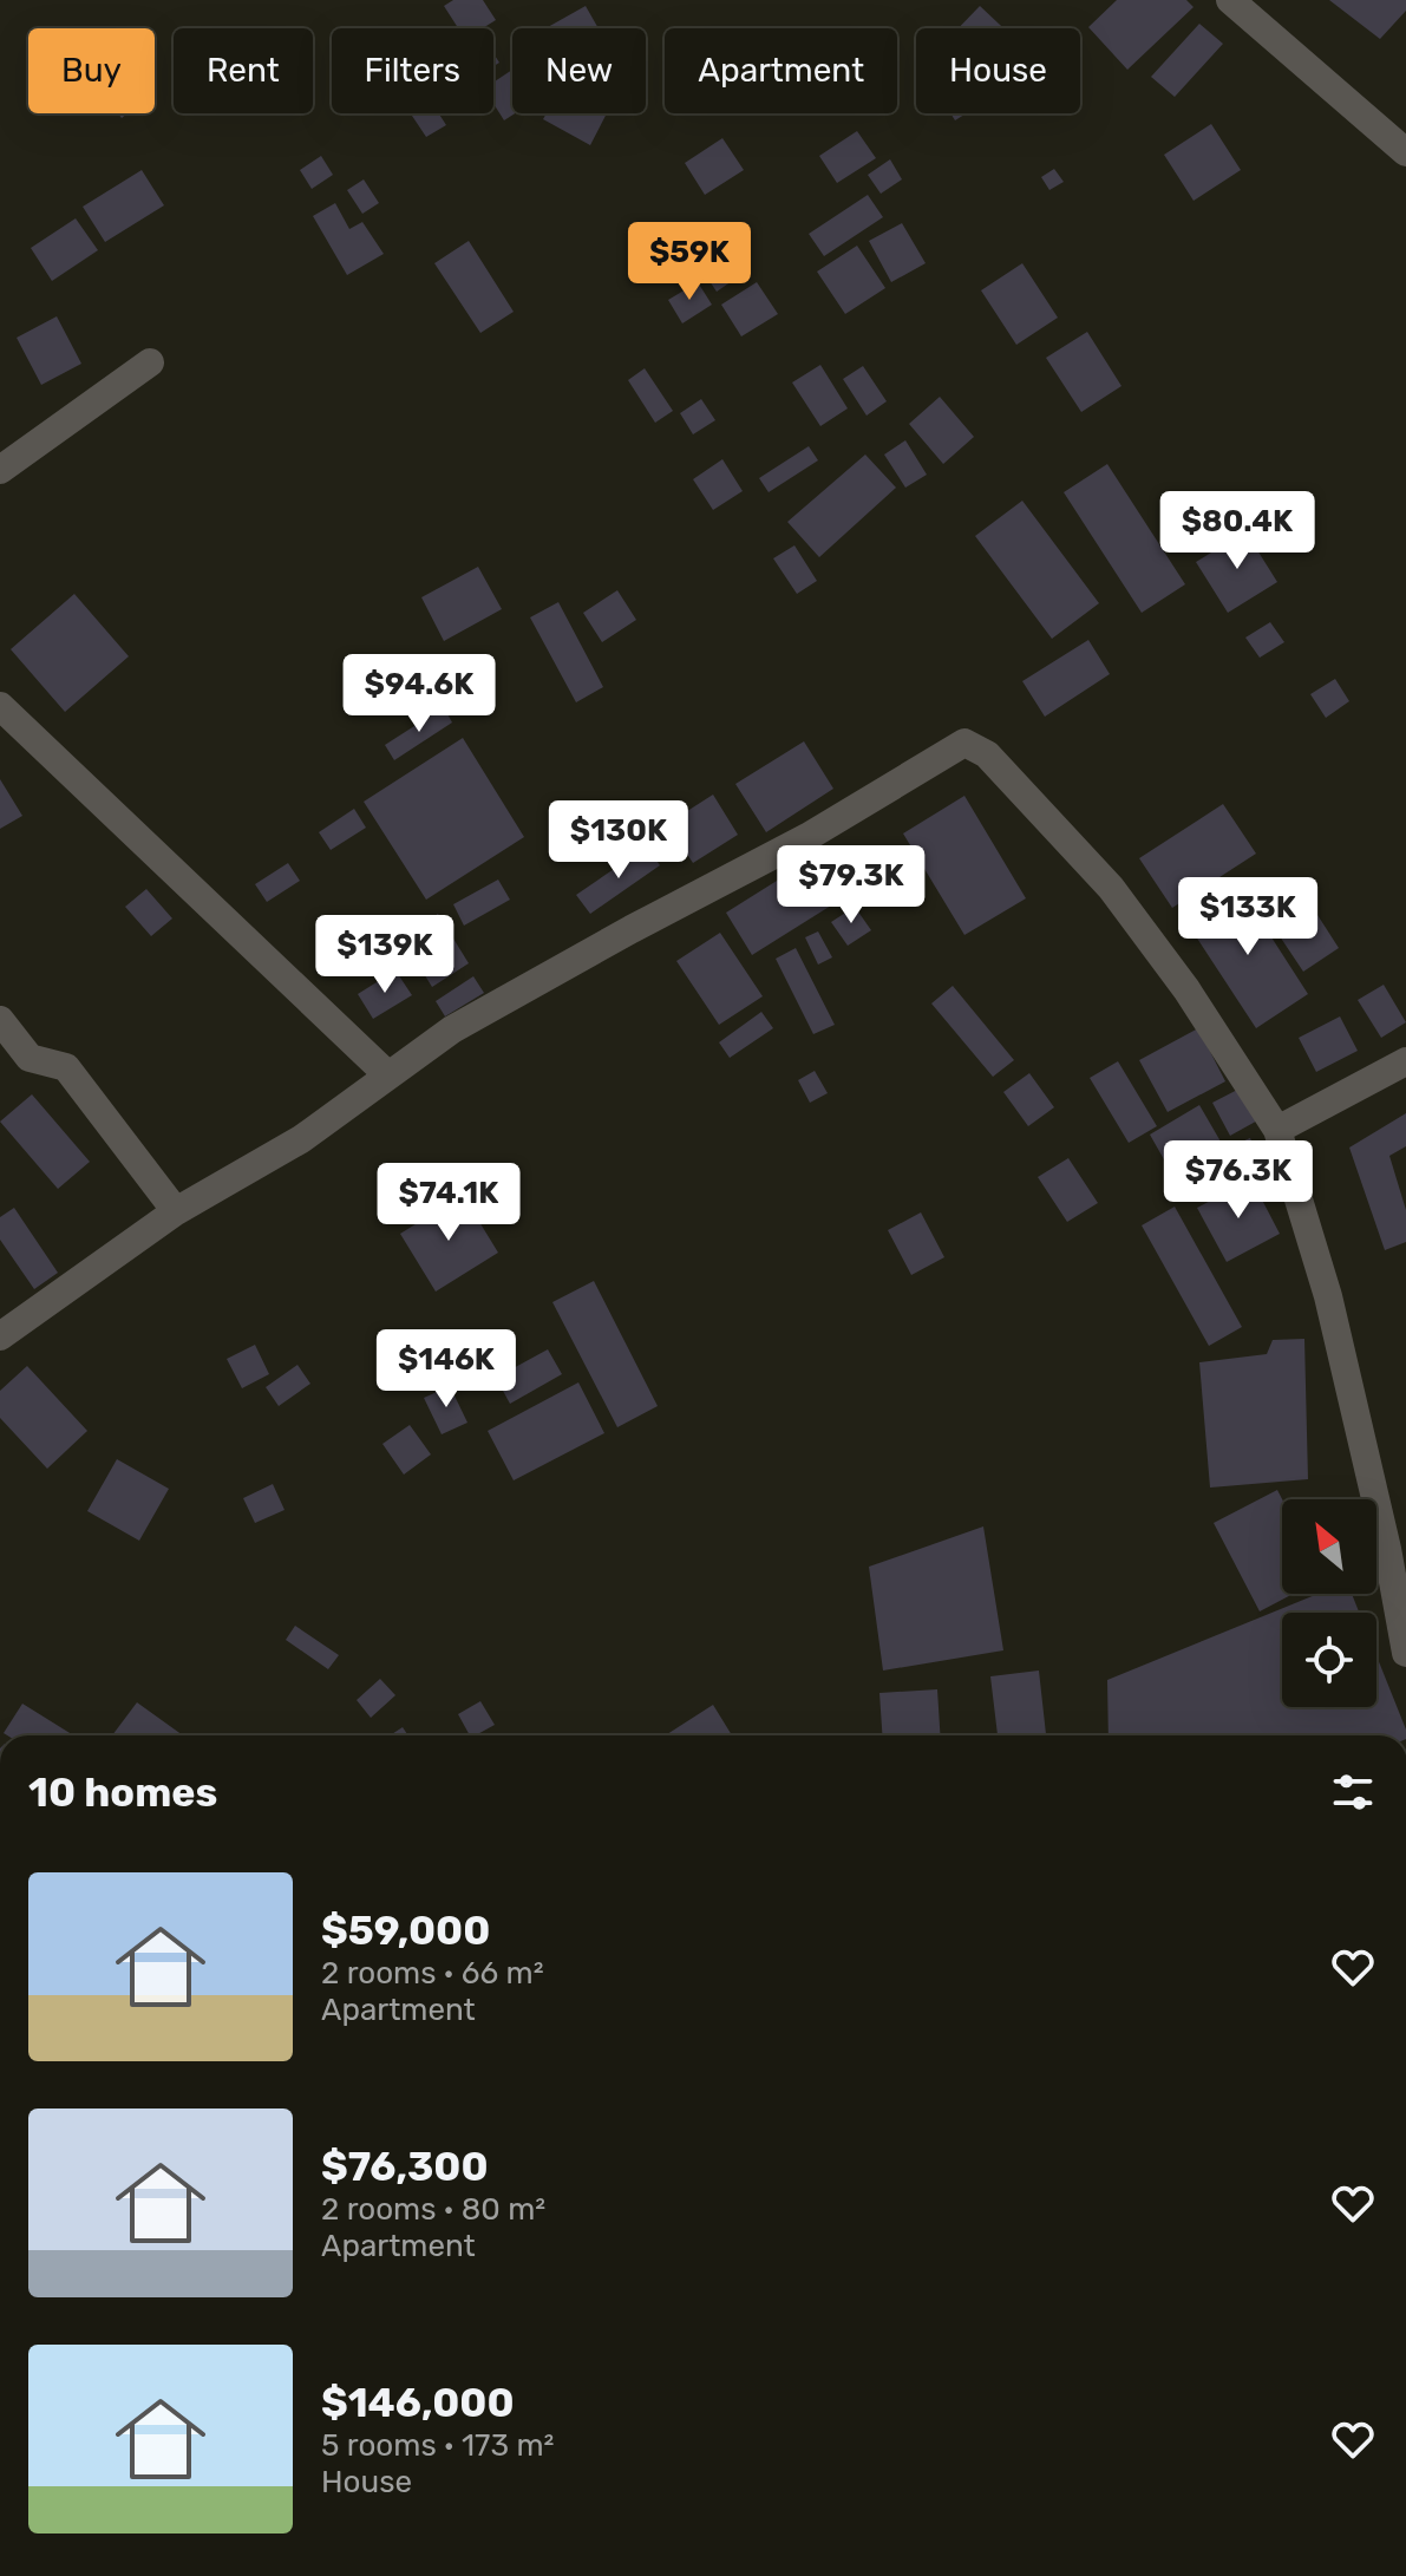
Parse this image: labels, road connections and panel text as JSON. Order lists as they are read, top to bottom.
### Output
{
  "north": "top left",
  "page": {
    "chip": [
      "Buy",
      "Rent",
      "Filters",
      "New",
      "Apartment",
      "House"
    ],
    "price": [
      "$59K",
      "$80.4K",
      "$94.6K",
      "$130K",
      "$79.3K",
      "$133K",
      "$139K",
      "$76.3K",
      "$74.1K",
      "$146K"
    ],
    "heading": "10 homes",
    "list": [
      {
        "name": "$59,000",
        "note": "2 rooms · 66 m² · Apartment"
      },
      {
        "name": "$76,300",
        "note": "2 rooms · 80 m² · Apartment"
      },
      {
        "name": "$146,000",
        "note": "5 rooms · 173 m² · House"
      }
    ]
  }
}
